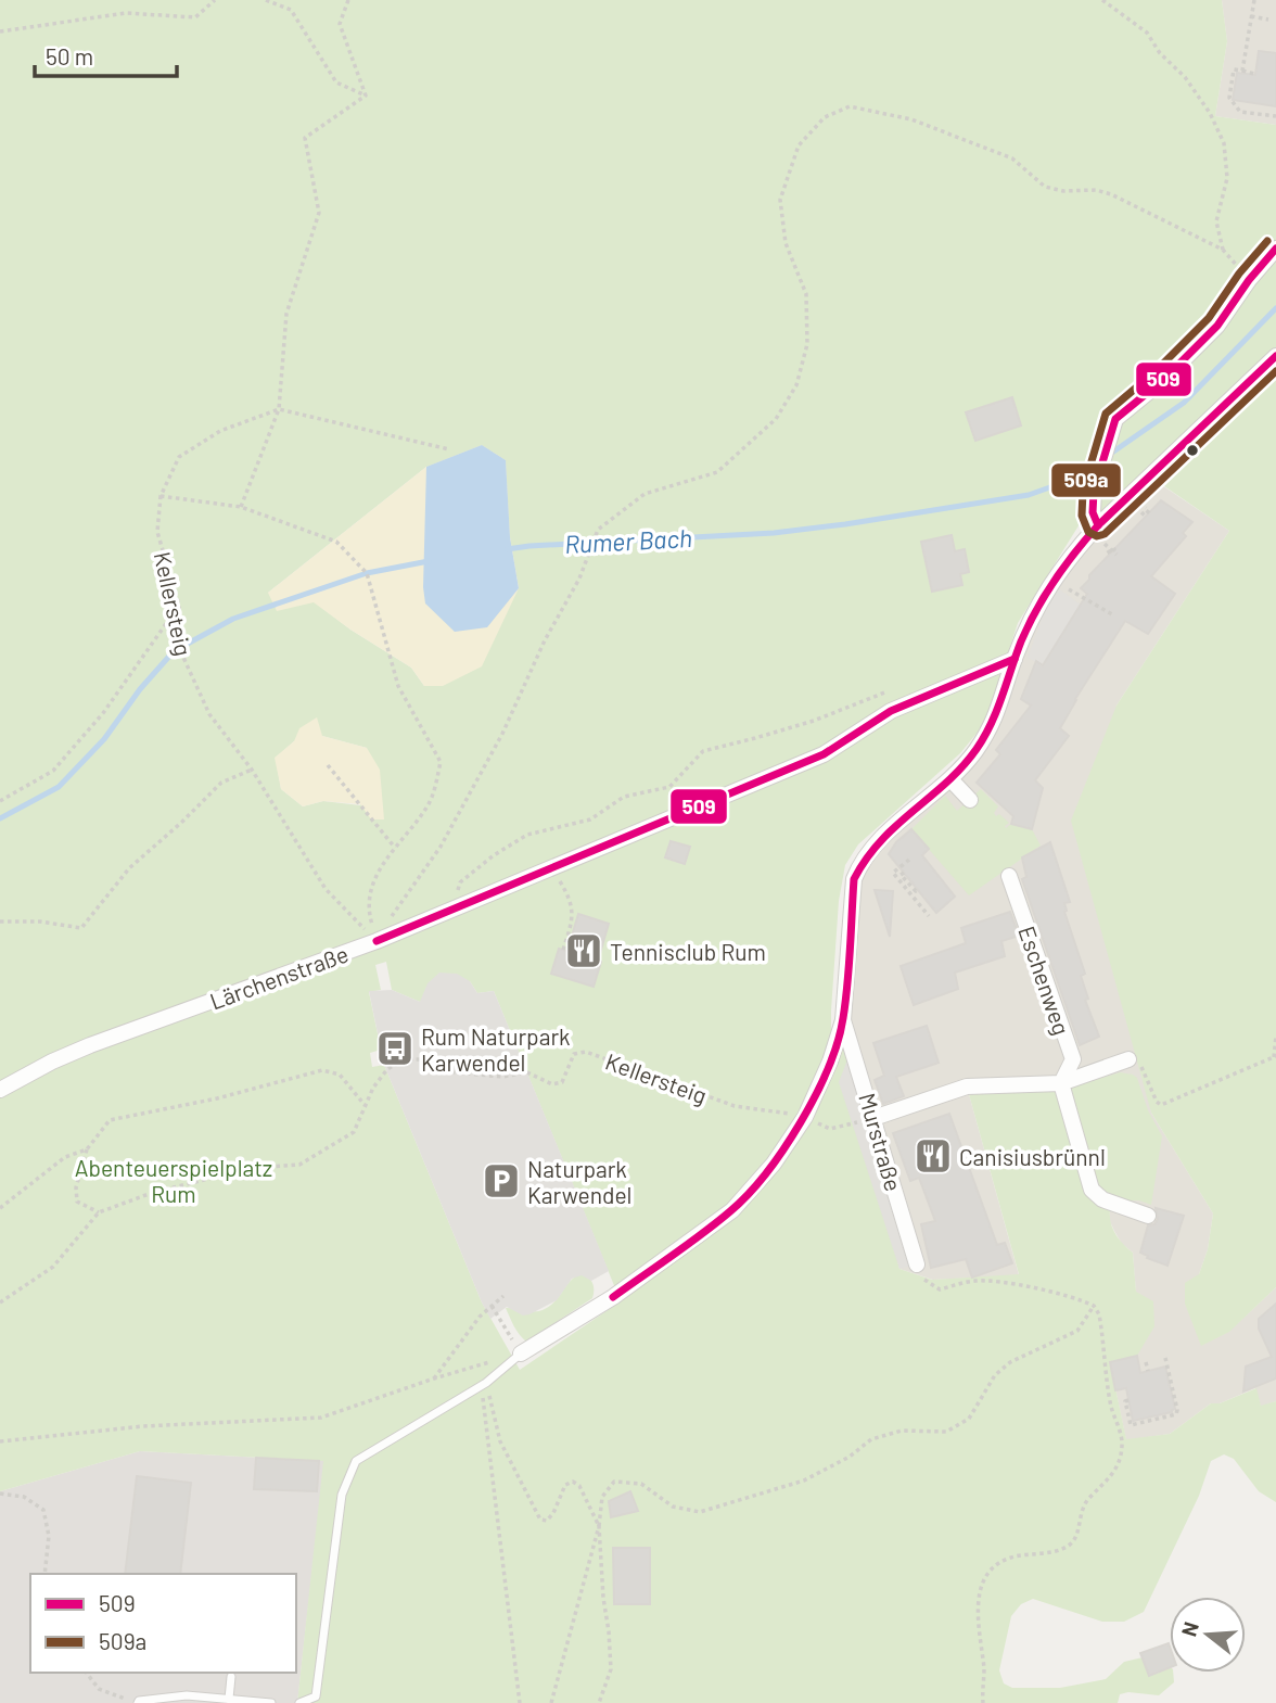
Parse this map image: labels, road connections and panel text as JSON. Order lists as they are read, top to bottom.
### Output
{
  "streets": {
    "street": ["Lärchenstraße", "Eschenweg", "Murstraße"],
    "path": ["Kellersteig"]
  },
  "crossings": [
    ["Kellersteig", "Lärchenstraße"],
    ["Kellersteig", "Murstraße"],
    ["Lärchenstraße", "Murstraße"]
  ],
  "water": ["Rumer Bach"],
  "parks": ["Abenteuerspielplatz Rum"],
  "places": {
    "restaurant": ["Tennisclub Rum", "Canisiusbrünnl"],
    "bus stop": ["Rum Naturpark Karwendel"],
    "parking": ["Naturpark Karwendel"]
  },
  "lines": ["transit line 509a", "transit line 509"],
  "legend": ["509", "509a"],
  "scale_bar": "50 m",
  "north": "left"
}
